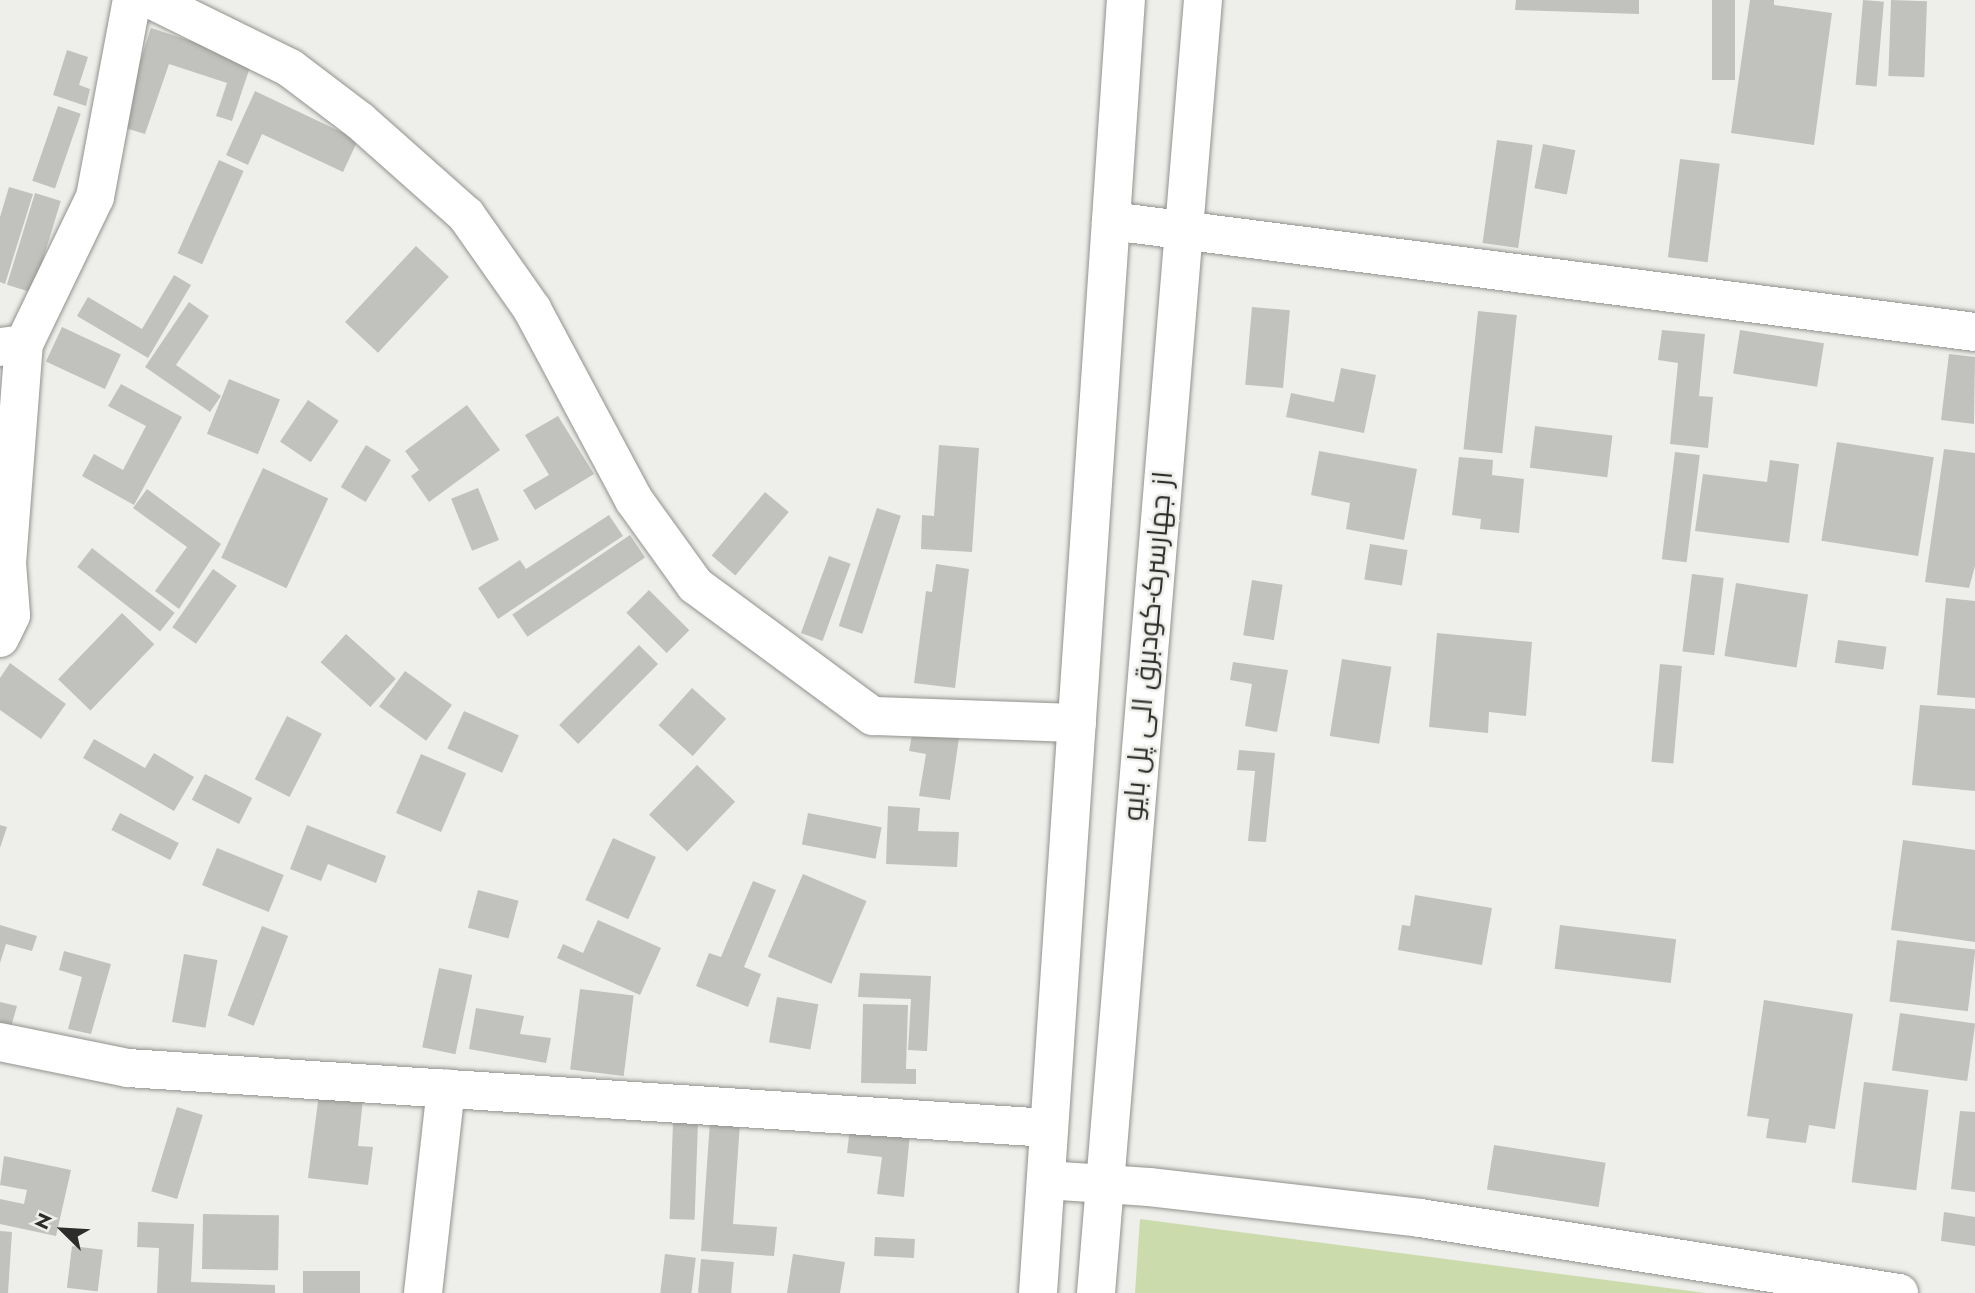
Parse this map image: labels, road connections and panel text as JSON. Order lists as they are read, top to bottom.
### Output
{
  "streets": {
    "street": ["از جهارسرک-کودبرق الی پل بایو"]
  },
  "north": "top left"
}
